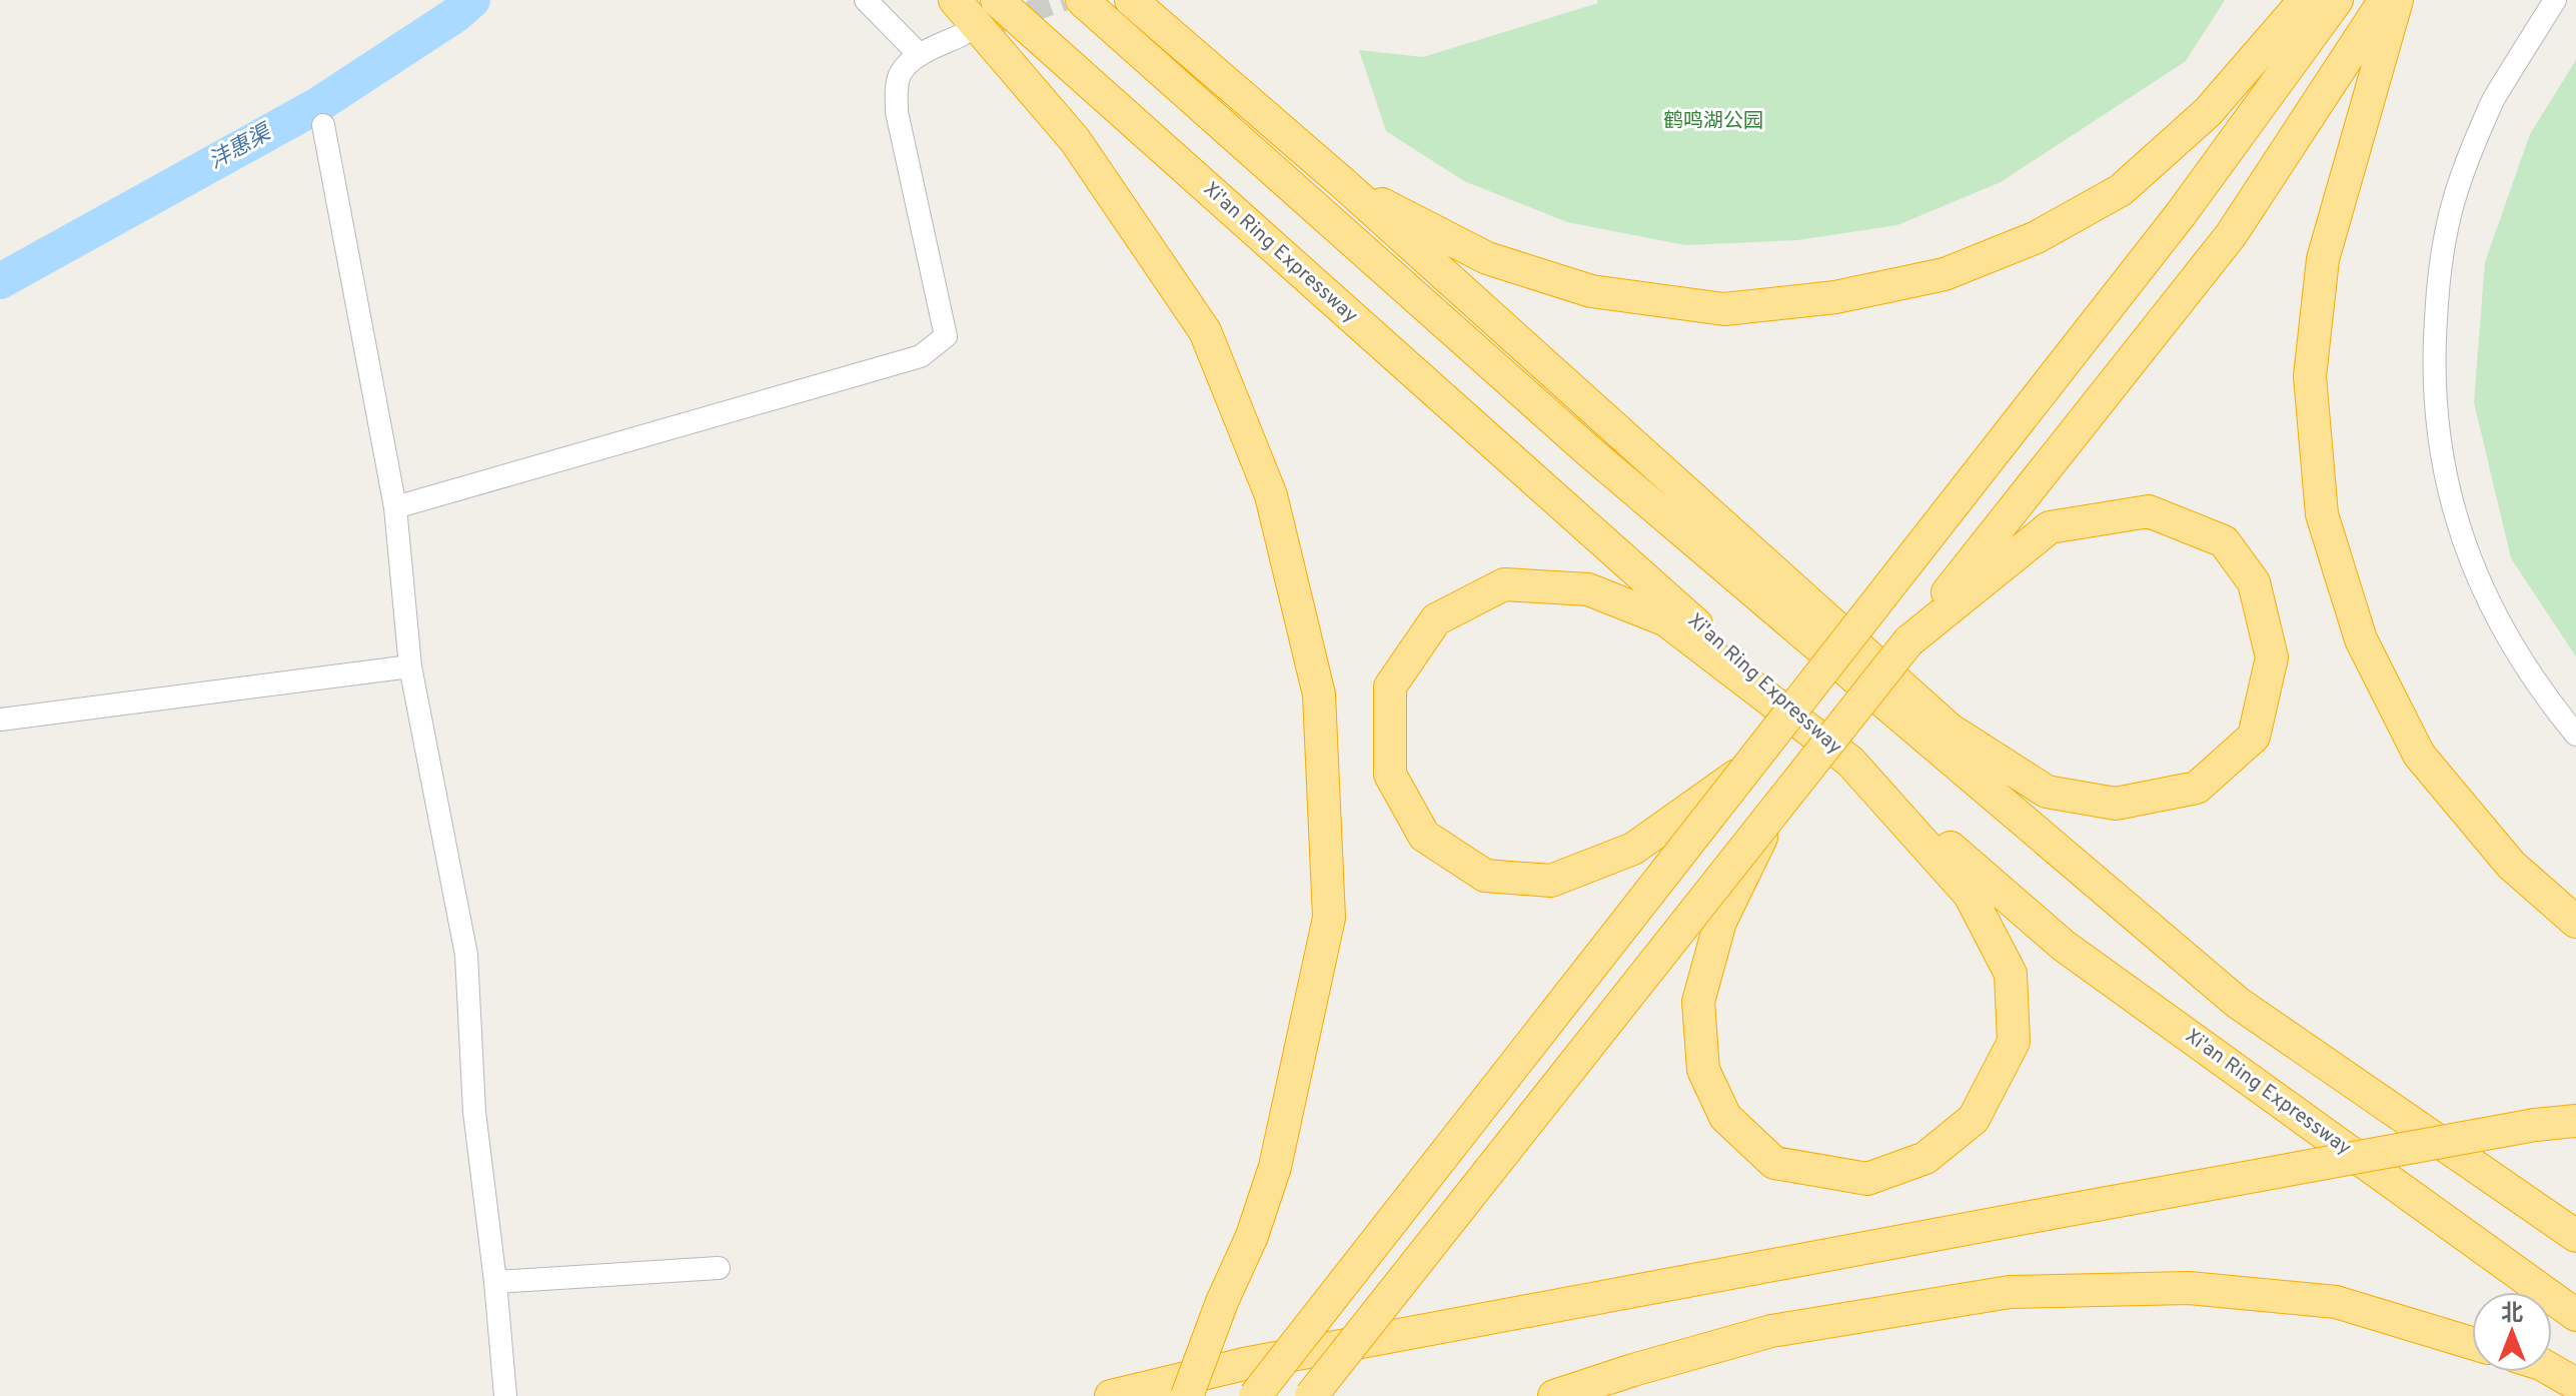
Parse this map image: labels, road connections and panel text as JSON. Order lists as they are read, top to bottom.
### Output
{
  "streets": {
    "highway": ["Xi'an Ring Expressway"]
  },
  "water": ["沣惠渠"],
  "parks": ["鹤鸣湖公园"],
  "north": "top"
}
